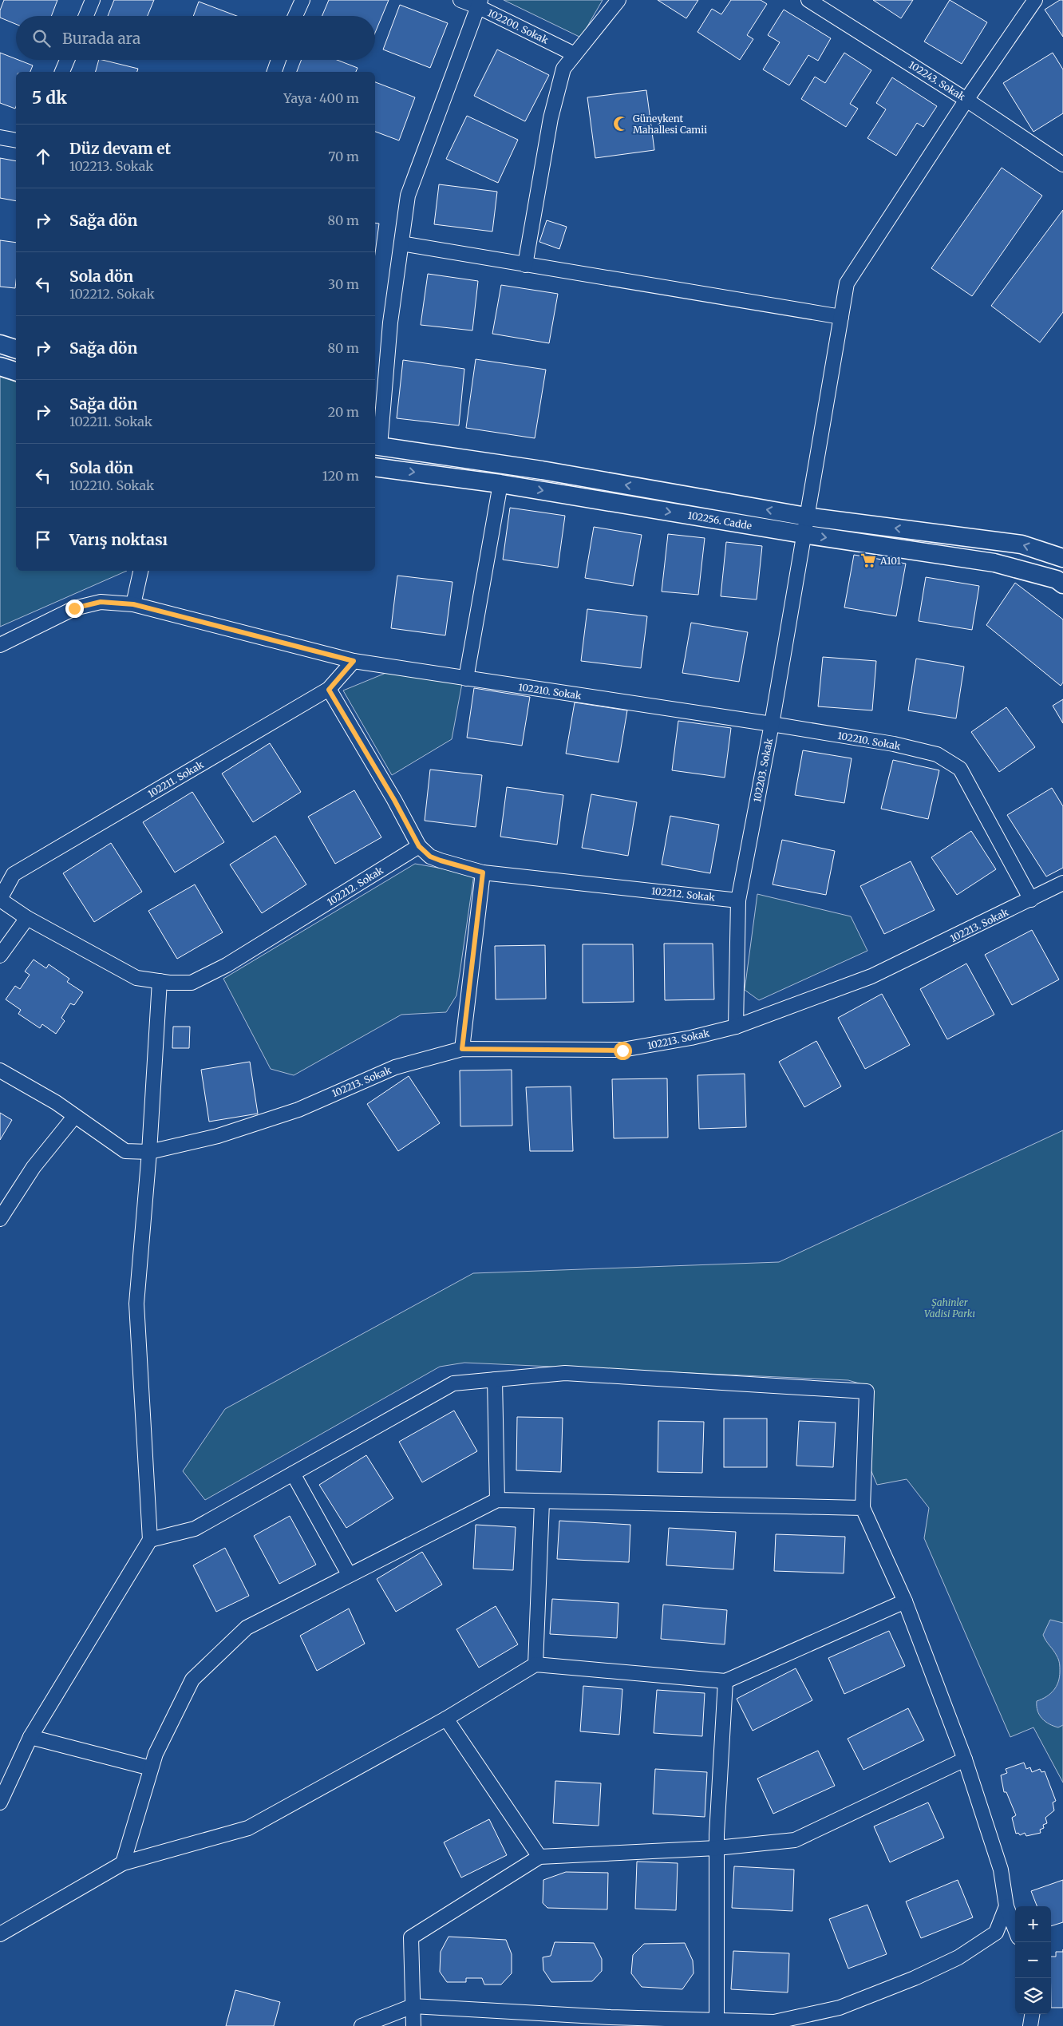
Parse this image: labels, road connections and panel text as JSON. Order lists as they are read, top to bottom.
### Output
{
  "streets": {
    "street": [
      "102200. Sokak",
      "102243. Sokak",
      "102256. Cadde",
      "102210. Sokak",
      "102203. Sokak",
      "102211. Sokak",
      "102212. Sokak",
      "102213. Sokak"
    ]
  },
  "crossings": [
    ["102243. Sokak", "102203. Sokak"],
    ["102256. Cadde", "102203. Sokak"],
    ["102210. Sokak", "102203. Sokak"],
    ["102210. Sokak", "102211. Sokak"],
    ["102210. Sokak", "102213. Sokak"],
    ["102203. Sokak", "102212. Sokak"],
    ["102203. Sokak", "102213. Sokak"],
    ["102211. Sokak", "102212. Sokak"]
  ],
  "parks": ["Şahinler Vadisi Parkı"],
  "places": {
    "mosque": ["Güneykent Mahallesi Camii"],
    "supermarket": ["A101"]
  },
  "page": {
    "search": "Burada ara",
    "heading": ["5 dk", "Yaya · 400 m"],
    "list": [
      ["Düz devam et", "102213. Sokak", "70 m"],
      ["Sağa dön", "80 m"],
      ["Sola dön", "102212. Sokak", "30 m"],
      ["Sağa dön", "80 m"],
      ["Sağa dön", "102211. Sokak", "20 m"],
      ["Sola dön", "102210. Sokak", "120 m"],
      "Varış noktası"
    ],
    "map_buttons": ["+", "−"]
  }
}
